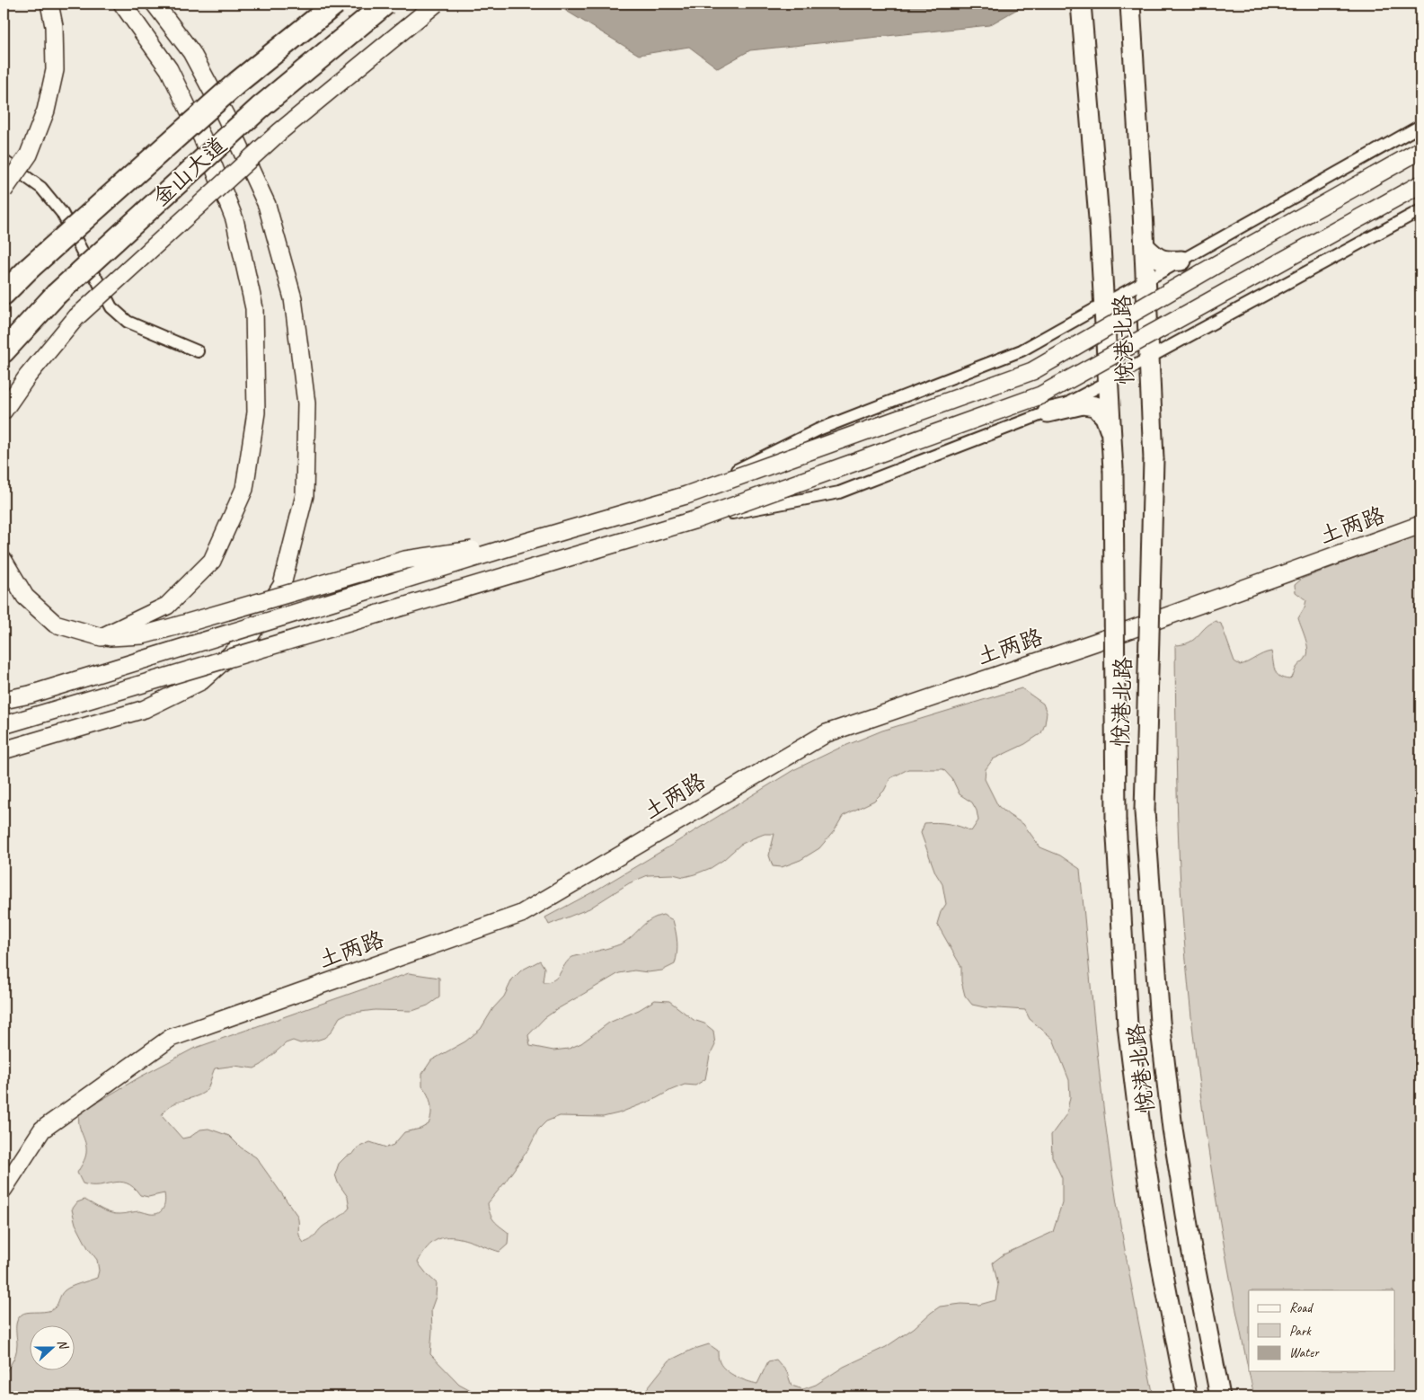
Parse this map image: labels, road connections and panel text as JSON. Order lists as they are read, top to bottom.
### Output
{
  "streets": {
    "highway": ["金山大道"],
    "main road": ["悦港北路", "土两路"]
  },
  "legend": ["Road", "Park", "Water"],
  "north": "right"
}
